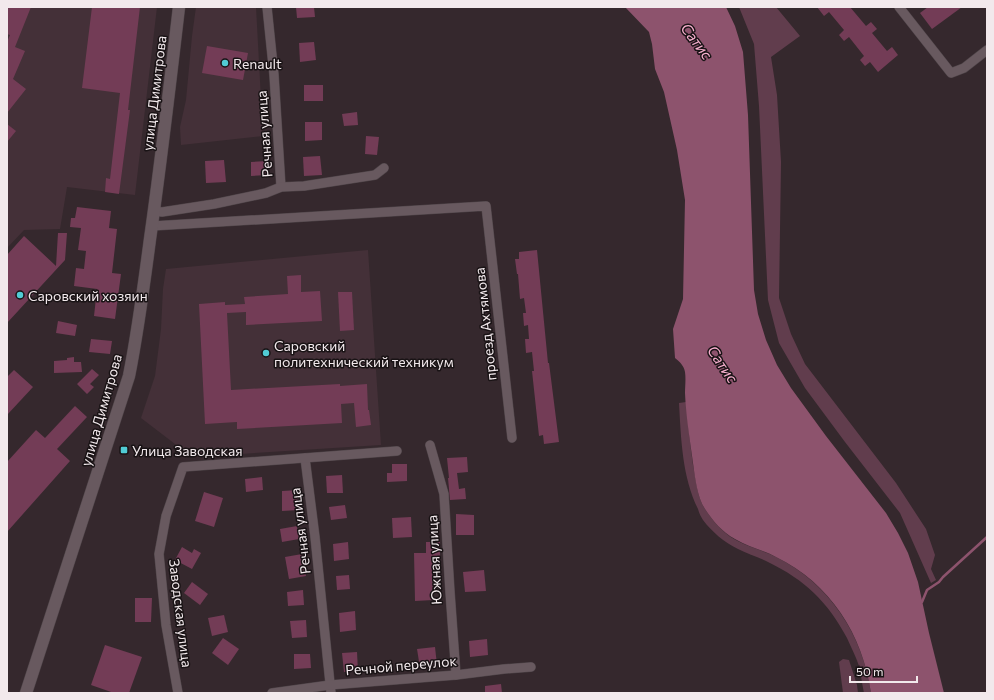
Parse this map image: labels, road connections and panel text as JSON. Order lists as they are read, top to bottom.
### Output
{
  "streets": {
    "street": [
      "улица Димитрова",
      "Речная улица",
      "проезд Ахтямова",
      "Южная улица",
      "Заводская улица",
      "Речной переулок"
    ]
  },
  "crossings": [
    ["улица Димитрова", "проезд Ахтямова"],
    ["Речная улица", "Заводская улица"],
    ["Речная улица", "Речной переулок"],
    ["Южная улица", "Речной переулок"]
  ],
  "water": ["Сатис"],
  "places": {
    "other": ["Renault", "Саровский хозяин", "Саровский политехнический техникум"],
    "transit": ["Улица Заводская"]
  },
  "scale_bar": "50 m"
}
